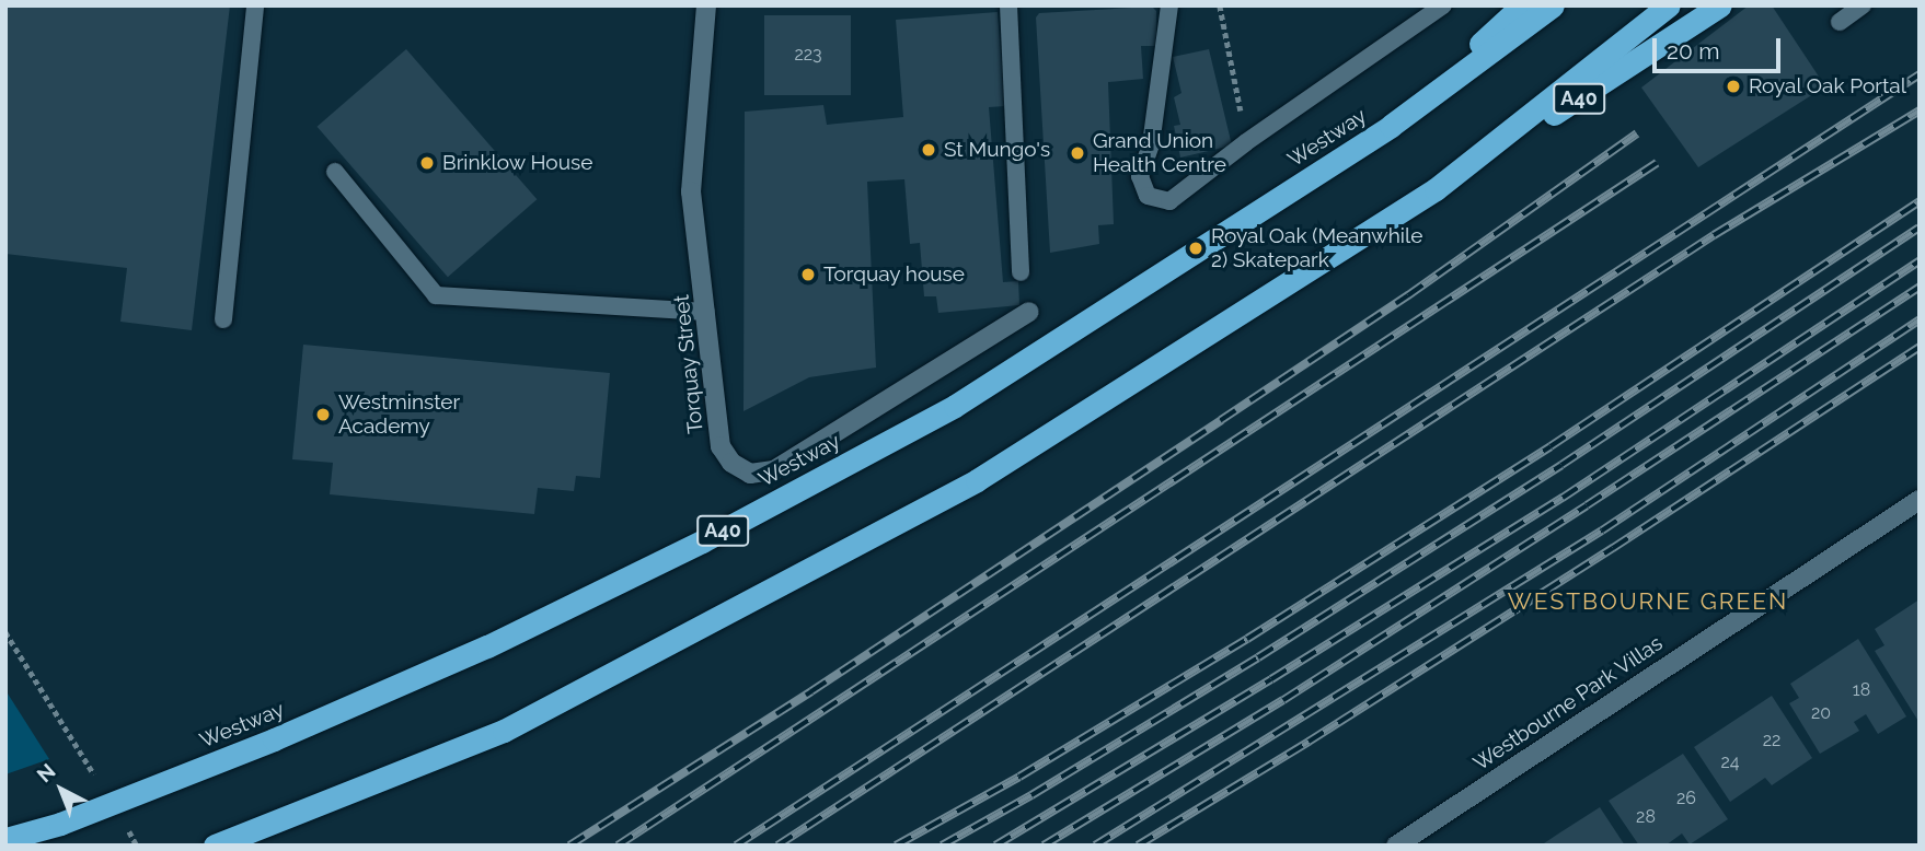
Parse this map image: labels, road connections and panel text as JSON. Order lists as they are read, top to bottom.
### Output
{
  "streets": {
    "highway": ["A40", "Westway"],
    "street": ["Torquay Street", "Westbourne Park Villas"]
  },
  "crossings": [
    ["A40", "Westway"]
  ],
  "districts": ["WESTBOURNE GREEN"],
  "places": [
    "Royal Oak Portal",
    "St Mungo's",
    "Grand Union Health Centre",
    "Brinklow House",
    "Royal Oak (Meanwhile 2) Skatepark",
    "Torquay house",
    "Westminster Academy"
  ],
  "house_numbers": [
    "223",
    "18",
    "20",
    "22",
    "24",
    "26",
    "28"
  ],
  "scale_bar": "20 m",
  "north": "top left"
}
